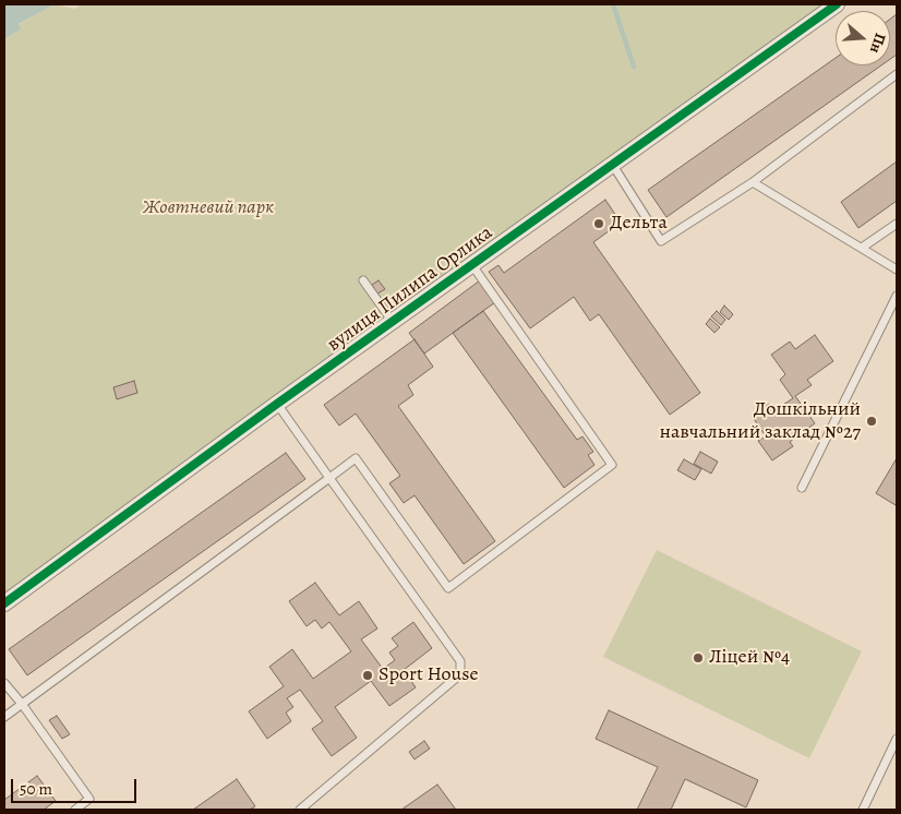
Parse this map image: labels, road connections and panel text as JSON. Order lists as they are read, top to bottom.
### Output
{
  "streets": {
    "street": ["вулиця Пилипа Орлика"]
  },
  "parks": ["Жовтневий парк"],
  "places": [
    "Дельта",
    "Дошкільний навчальний заклад №27",
    "Ліцей №4",
    "Sport House"
  ],
  "scale_bar": "50 m",
  "north": "right"
}
